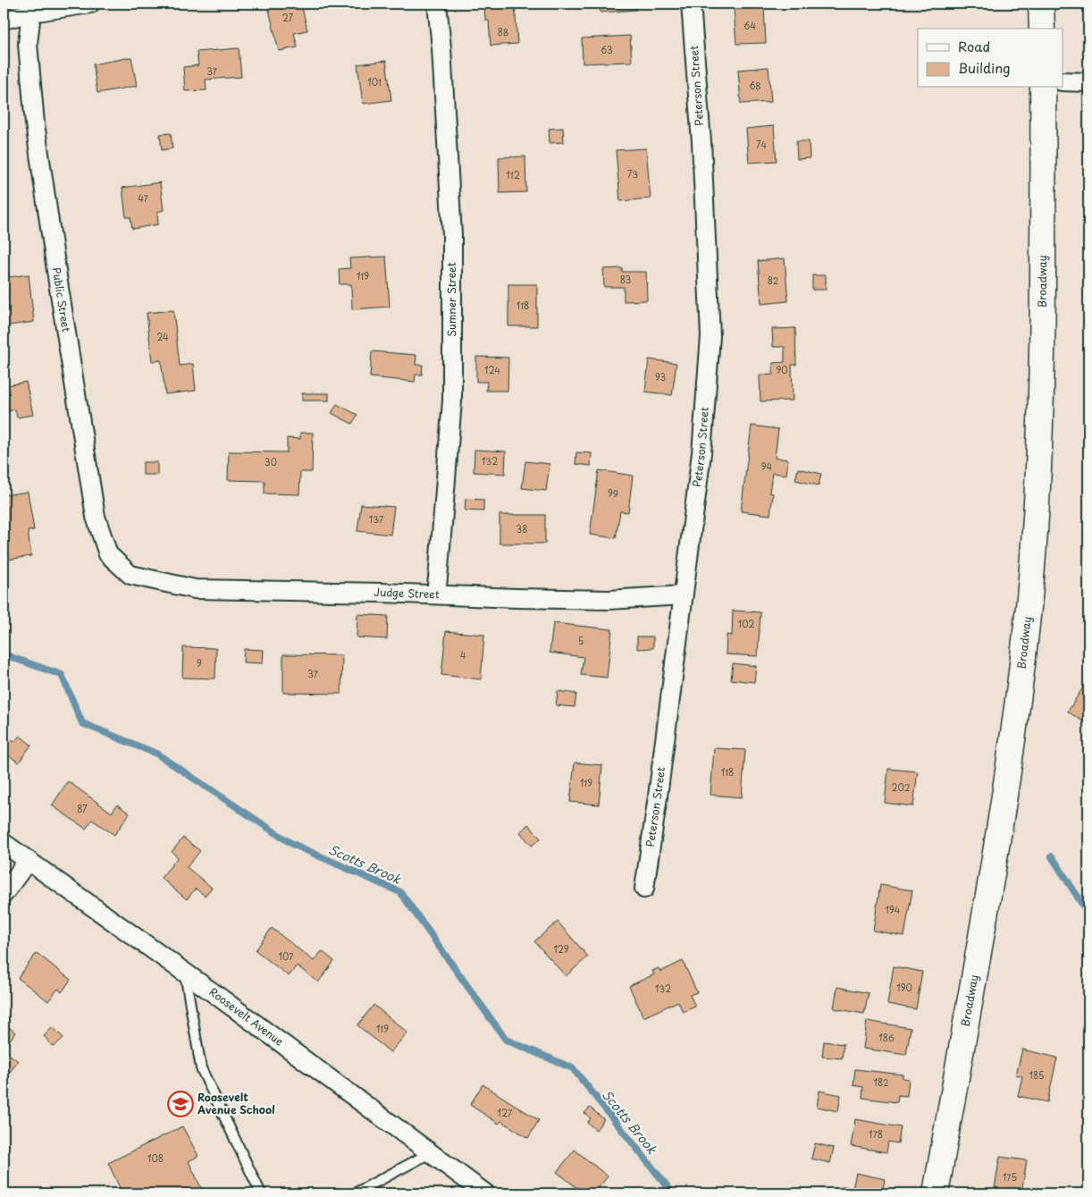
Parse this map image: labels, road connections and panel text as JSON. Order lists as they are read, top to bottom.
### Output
{
  "streets": {
    "street": [
      "Peterson Street",
      "Broadway",
      "Sumner Street",
      "Public Street",
      "Judge Street",
      "Roosevelt Avenue"
    ]
  },
  "crossings": [
    ["Peterson Street", "Judge Street"],
    ["Sumner Street", "Judge Street"],
    ["Public Street", "Judge Street"]
  ],
  "water": ["Scotts Brook"],
  "places": {
    "school or university": ["Roosevelt Avenue School"]
  },
  "house_numbers": [
    "27",
    "64",
    "88",
    "63",
    "37",
    "101",
    "68",
    "74",
    "73",
    "112",
    "47",
    "119",
    "83",
    "82",
    "118",
    "24",
    "124",
    "90",
    "93",
    "132",
    "30",
    "94",
    "99",
    "137",
    "38",
    "102",
    "5",
    "4",
    "9",
    "37",
    "118",
    "119",
    "202",
    "87",
    "194",
    "129",
    "107",
    "190",
    "132",
    "119",
    "186",
    "185",
    "182",
    "127",
    "178",
    "108",
    "175"
  ],
  "legend": ["Road", "Building"]
}
